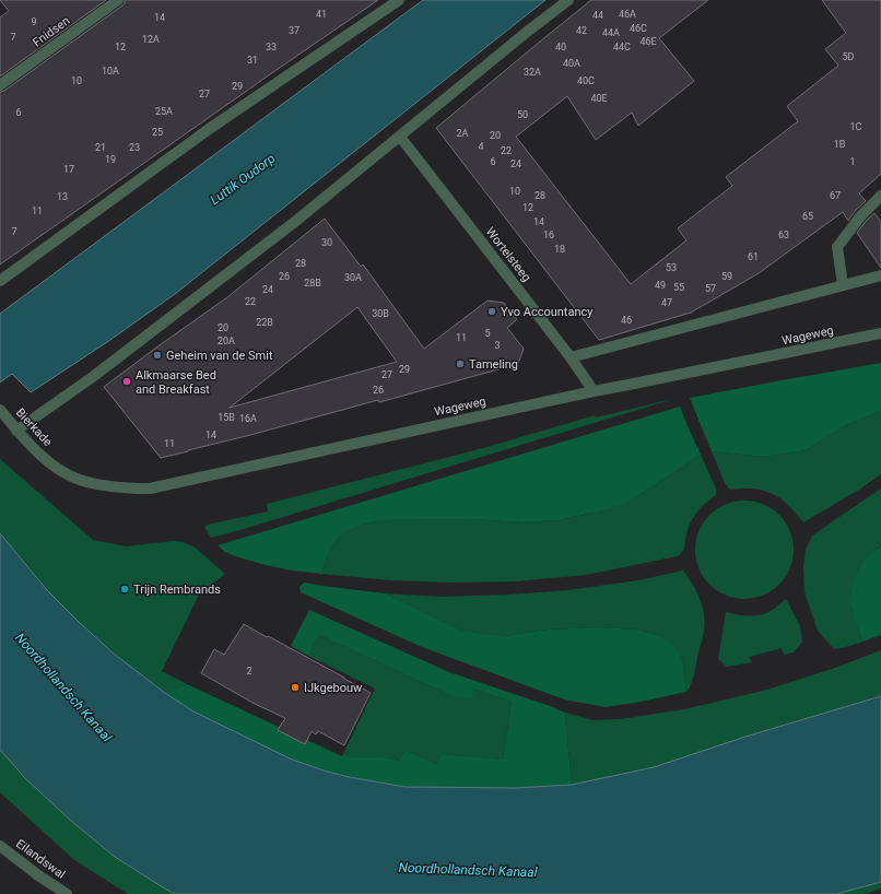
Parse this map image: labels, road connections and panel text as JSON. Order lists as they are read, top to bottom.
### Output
{
  "streets": {
    "street": [
      "Fnidsen",
      "Wortelsteeg",
      "Wageweg",
      "Bierkade",
      "Eilandswal"
    ]
  },
  "crossings": [
    ["Wortelsteeg", "Wageweg"],
    ["Wageweg", "Bierkade"]
  ],
  "water": ["Luttik Oudorp", "Noordhollandsch Kanaal"],
  "places": [
    "Yvo Accountancy",
    "Geheim van de Smit",
    "Tameling",
    "Alkmaarse Bed and Breakfast",
    "Trijn Rembrands",
    "IJkgebouw"
  ],
  "house_numbers": [
    "41",
    "46A",
    "44",
    "14",
    "9",
    "46C",
    "37",
    "42",
    "44A",
    "7",
    "12A",
    "46E",
    "12",
    "33",
    "40",
    "44C",
    "5D",
    "31",
    "40A",
    "10A",
    "32A",
    "10",
    "40C",
    "29",
    "27",
    "40E",
    "25A",
    "6",
    "50",
    "1C",
    "25",
    "2A",
    "20",
    "1B",
    "4",
    "21",
    "23",
    "22",
    "19",
    "6",
    "1",
    "24",
    "17",
    "10",
    "28",
    "67",
    "13",
    "12",
    "11",
    "65",
    "14",
    "7",
    "16",
    "63",
    "30",
    "18",
    "61",
    "28",
    "53",
    "26",
    "59",
    "30A",
    "28B",
    "49",
    "55",
    "57",
    "24",
    "22",
    "47",
    "30B",
    "46",
    "22B",
    "20",
    "5",
    "11",
    "20A",
    "3",
    "29",
    "27",
    "26",
    "15B",
    "16A",
    "14",
    "11",
    "2"
  ]
}
